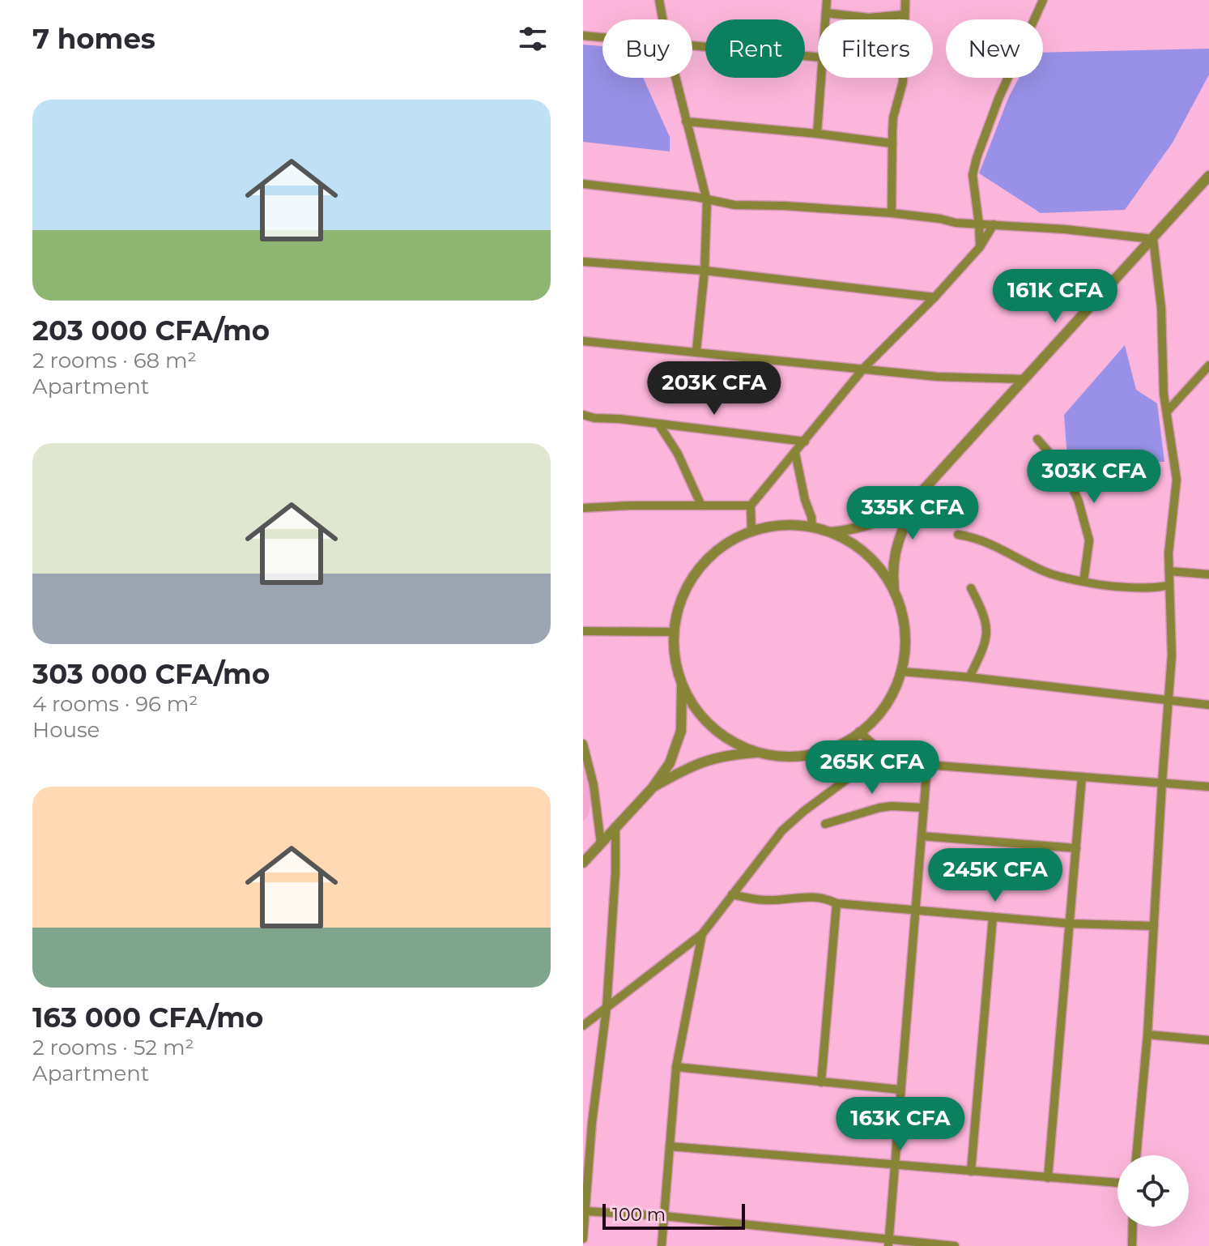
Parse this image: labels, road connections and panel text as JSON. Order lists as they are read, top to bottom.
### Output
{
  "scale_bar": "100 m",
  "page": {
    "heading": "7 homes",
    "chip": [
      "Buy",
      "Rent",
      "Filters",
      "New"
    ],
    "list": [
      {
        "name": "203 000 CFA/mo",
        "note": "2 rooms · 68 m² · Apartment"
      },
      {
        "name": "303 000 CFA/mo",
        "note": "4 rooms · 96 m² · House"
      },
      {
        "name": "163 000 CFA/mo",
        "note": "2 rooms · 52 m² · Apartment"
      }
    ],
    "price": [
      "161K CFA",
      "203K CFA",
      "303K CFA",
      "335K CFA",
      "265K CFA",
      "245K CFA",
      "163K CFA"
    ],
    "scale": "100 m"
  }
}
